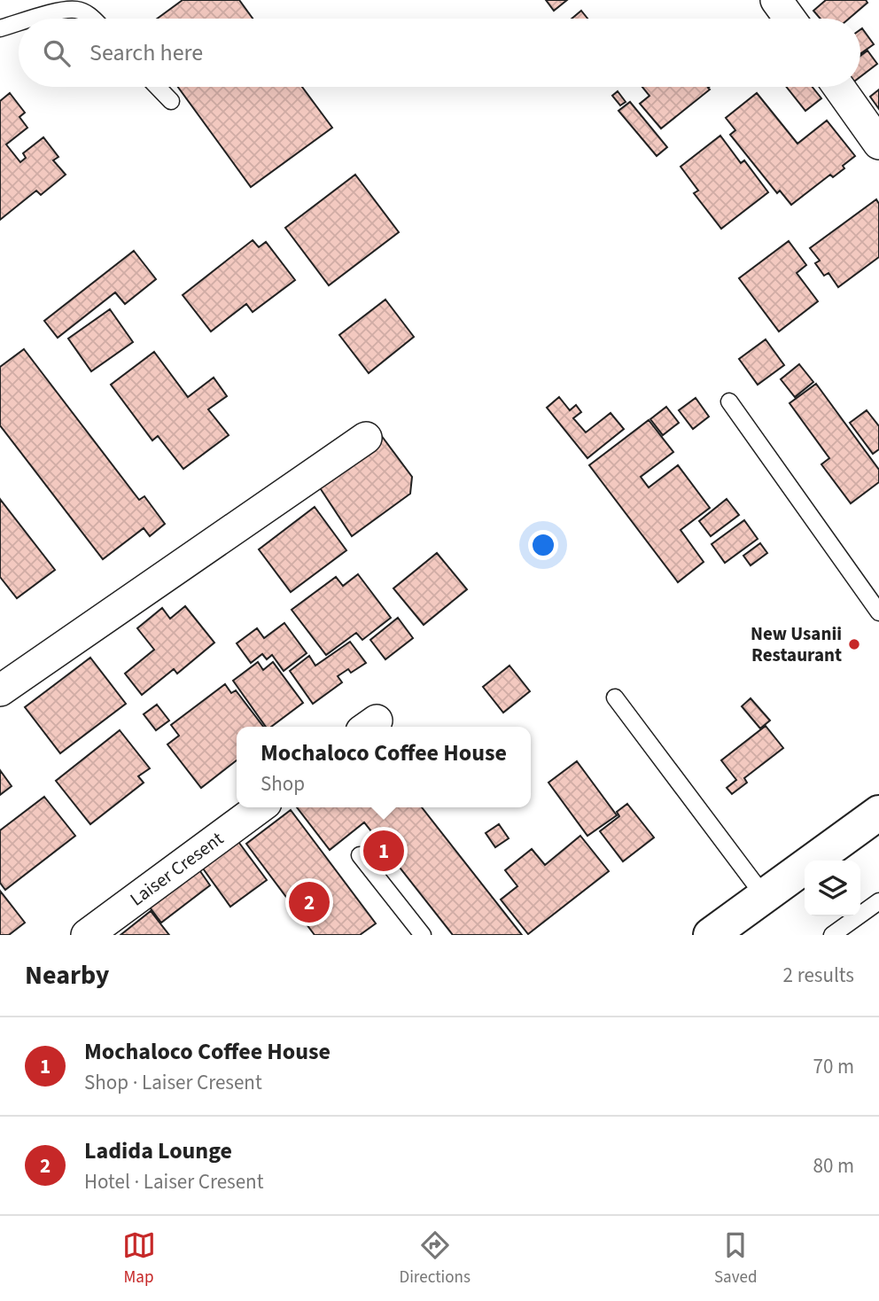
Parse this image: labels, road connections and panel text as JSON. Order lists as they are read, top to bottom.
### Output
{
  "streets": {
    "street": ["Laiser Cresent"]
  },
  "places": ["New Usanii Restaurant"],
  "page": {
    "search": "Search here",
    "popup": ["Mochaloco Coffee House", "Shop"],
    "pins": ["1", "2"],
    "heading": ["Nearby", "2 results"],
    "list": [
      {
        "mark": "1",
        "name": "Mochaloco Coffee House",
        "note": "Shop · Laiser Cresent",
        "value": "70 m"
      },
      {
        "mark": "2",
        "name": "Ladida Lounge",
        "note": "Hotel · Laiser Cresent",
        "value": "80 m"
      }
    ],
    "nav": ["Map", "Directions", "Saved"]
  }
}
